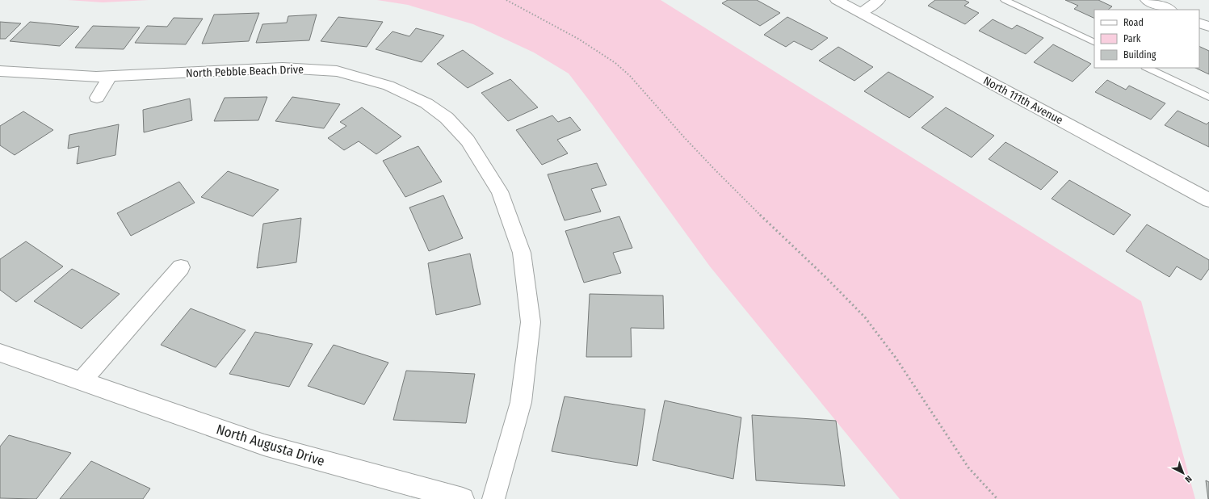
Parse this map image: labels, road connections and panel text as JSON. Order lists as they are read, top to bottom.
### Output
{
  "streets": {
    "street": ["North Pebble Beach Drive", "North 111th Avenue", "North Augusta Drive"]
  },
  "legend": ["Road", "Park", "Building"],
  "north": "bottom right"
}
